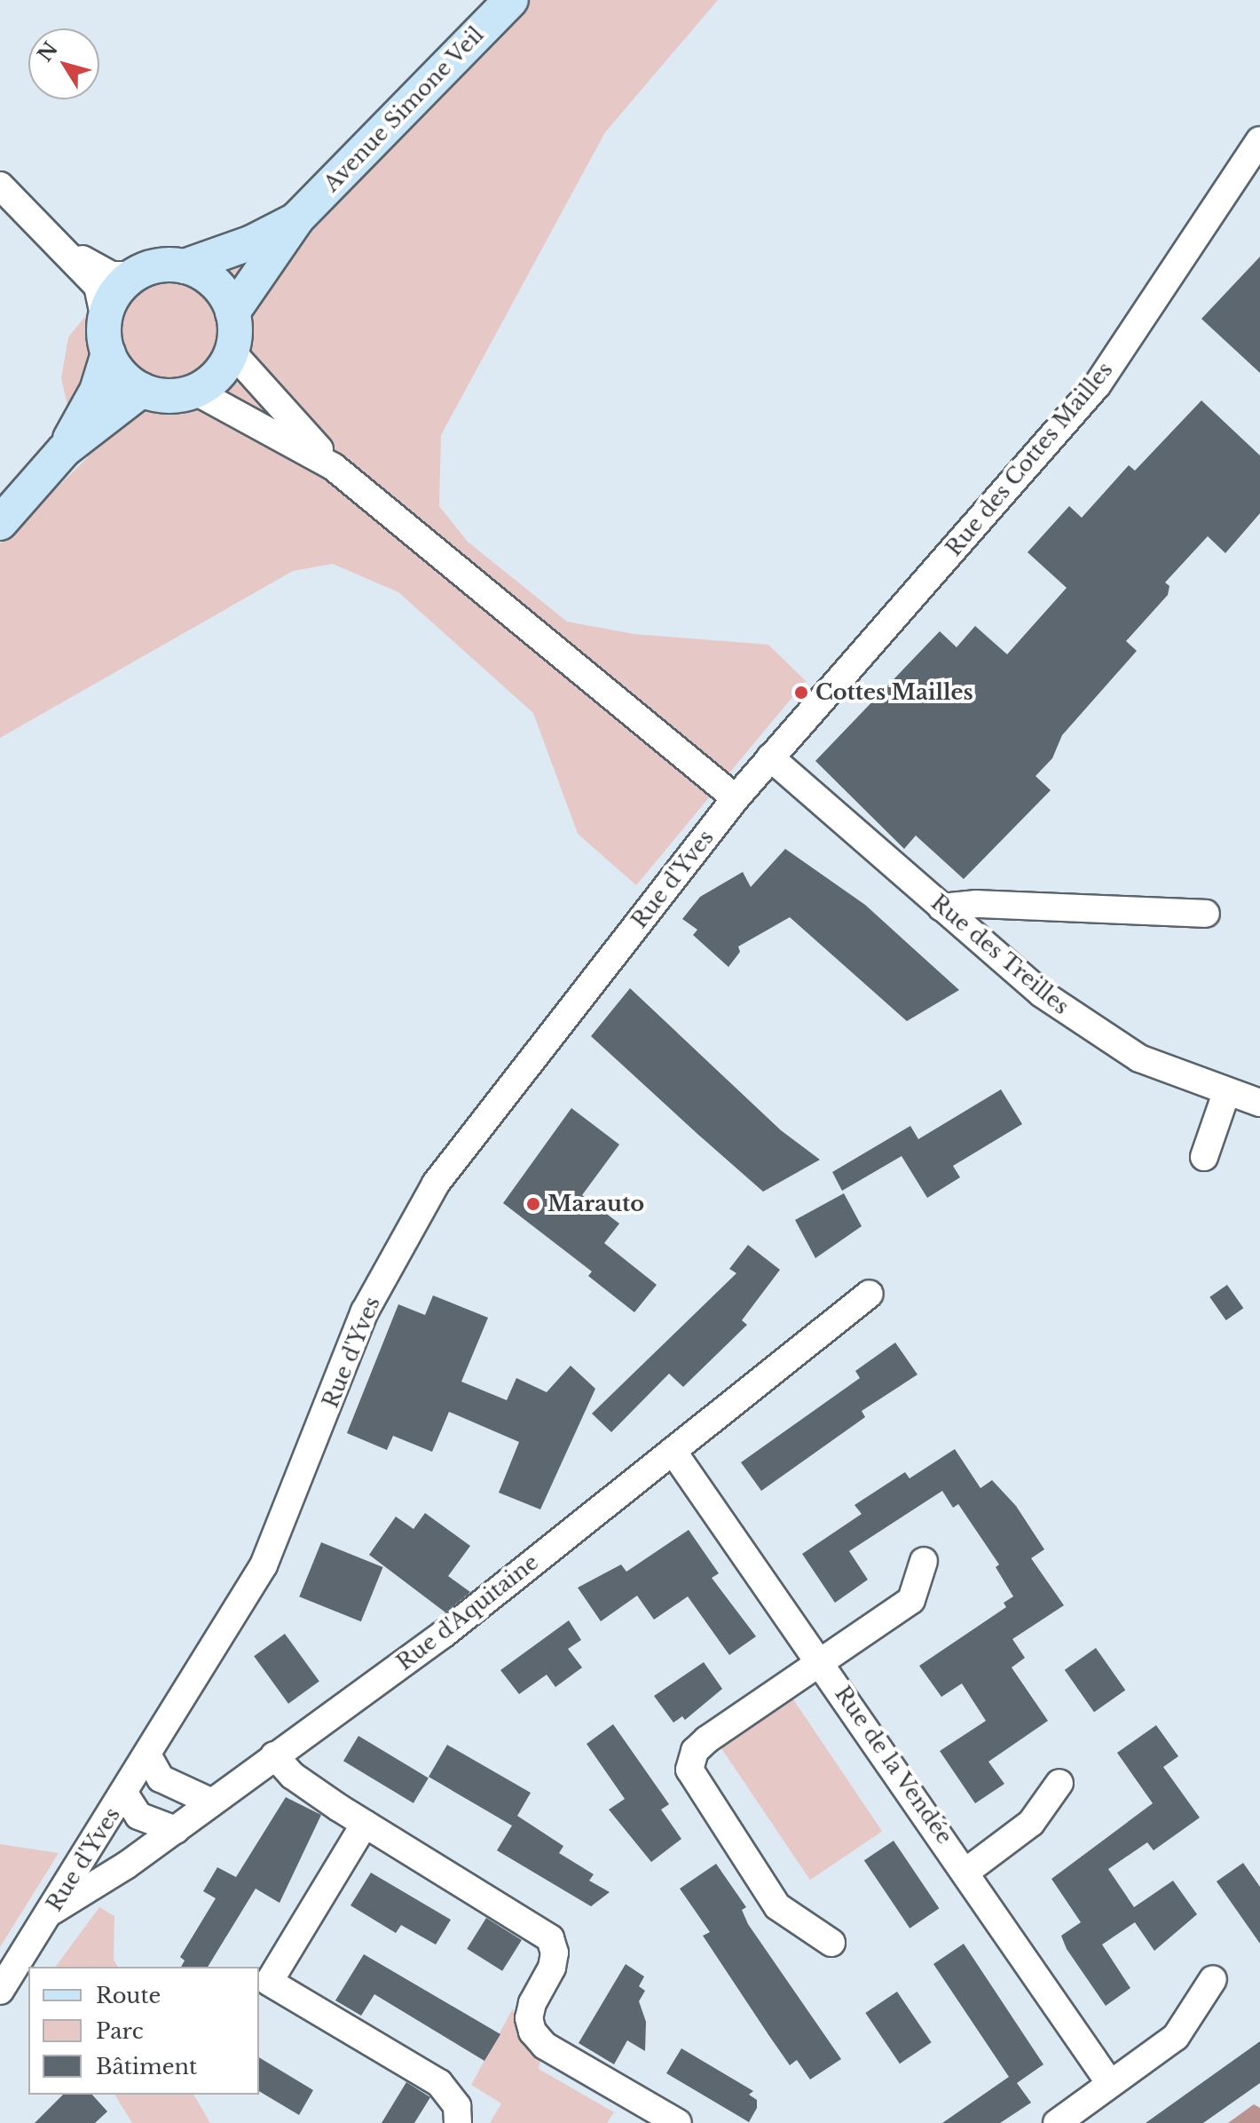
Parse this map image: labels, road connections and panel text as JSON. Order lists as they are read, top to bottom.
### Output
{
  "streets": {
    "main road": ["Avenue Simone Veil"],
    "street": [
      "Rue des Cottes Mailles",
      "Rue d'Yves",
      "Rue des Treilles",
      "Rue d'Aquitaine",
      "Rue de la Vendée"
    ]
  },
  "crossings": [
    ["Rue des Cottes Mailles", "Rue d'Yves"],
    ["Rue des Cottes Mailles", "Rue des Treilles"],
    ["Rue d'Yves", "Rue des Treilles"],
    ["Rue d'Yves", "Rue d'Aquitaine"],
    ["Rue d'Aquitaine", "Rue de la Vendée"]
  ],
  "places": ["Cottes Mailles", "Marauto"],
  "legend": ["Route", "Parc", "Bâtiment"],
  "north": "top left"
}
